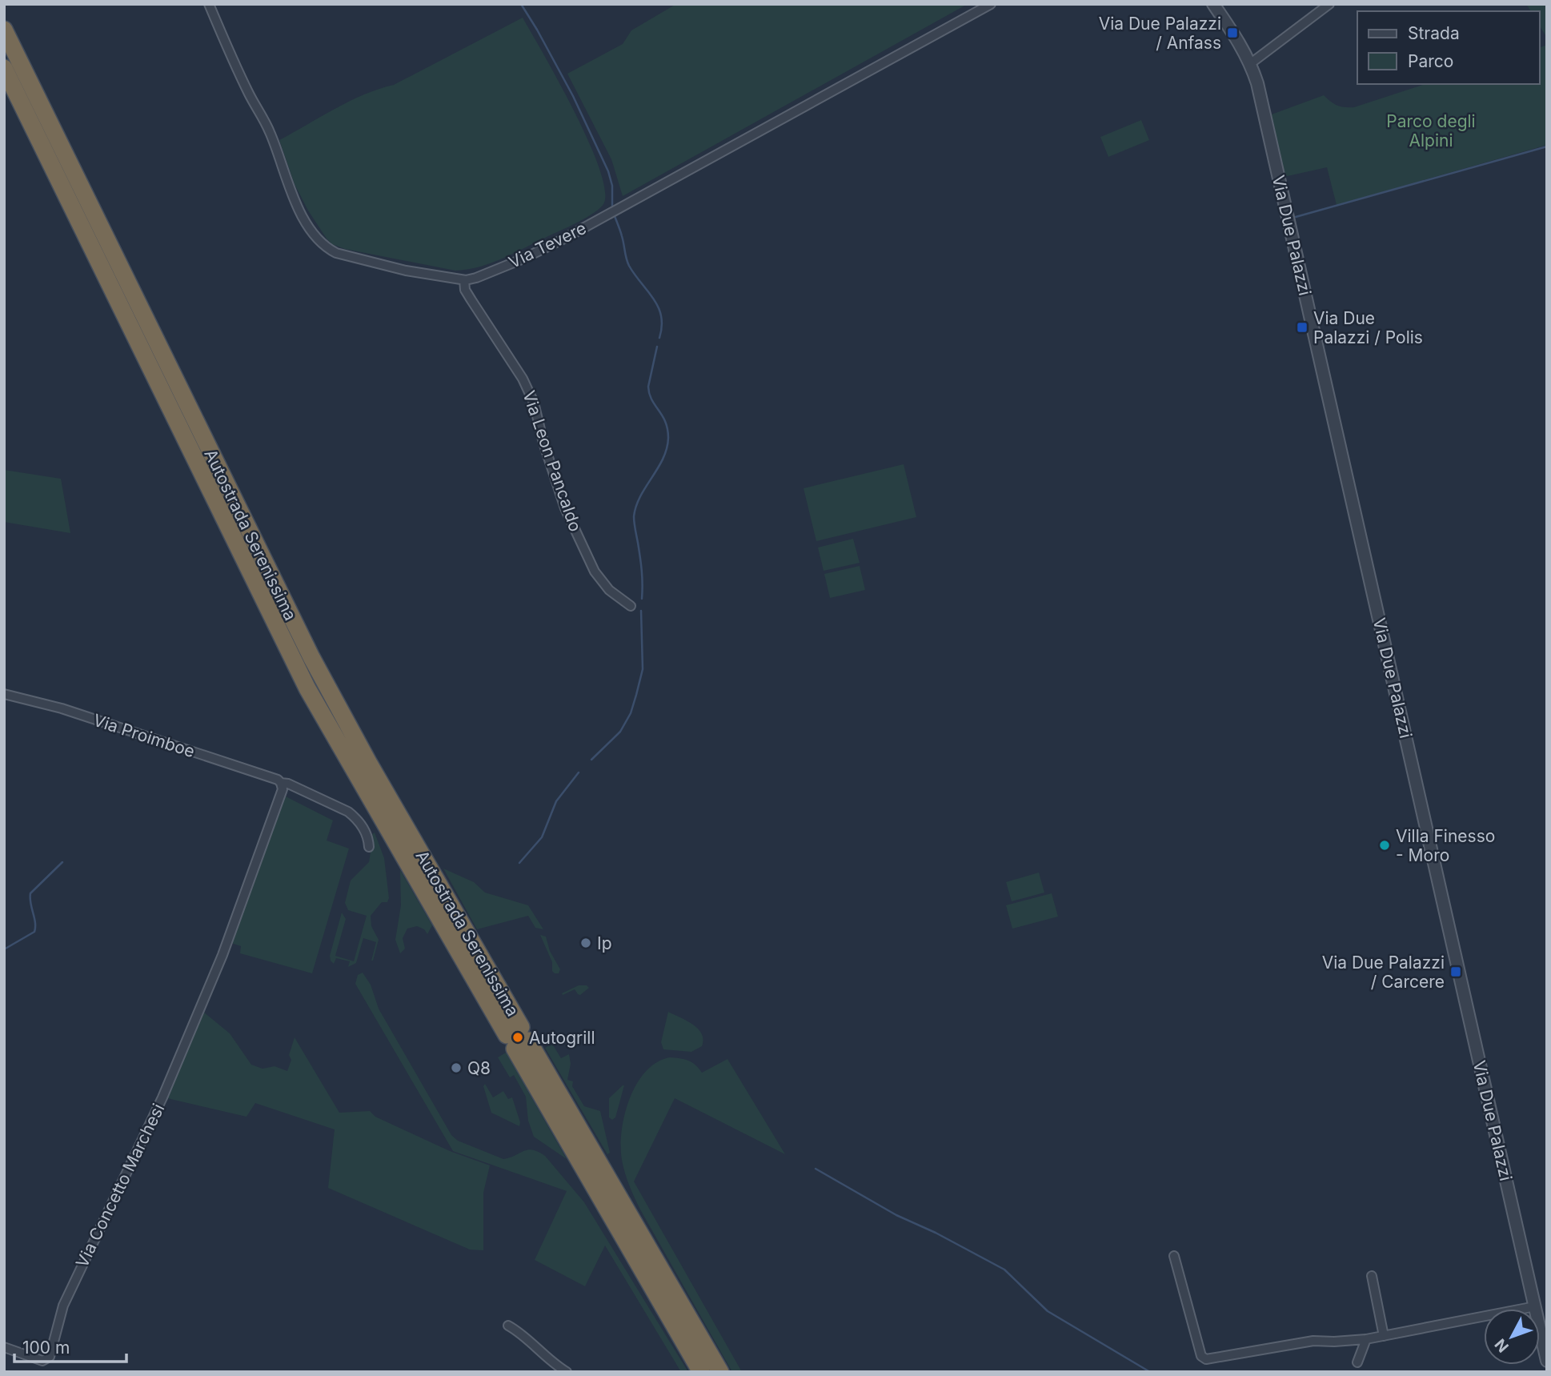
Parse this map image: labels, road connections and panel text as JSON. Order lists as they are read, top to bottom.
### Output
{
  "streets": {
    "highway": ["Autostrada Serenissima"],
    "street": [
      "Via Due Palazzi",
      "Via Tevere",
      "Via Leon Pancaldo",
      "Via Proimboe",
      "Via Concetto Marchesi"
    ]
  },
  "crossings": [
    ["Via Tevere", "Via Leon Pancaldo"],
    ["Via Proimboe", "Via Concetto Marchesi"]
  ],
  "parks": ["Parco degli Alpini"],
  "places": {
    "transit": ["Via Due Palazzi / Anfass", "Via Due Palazzi / Polis", "Via Due Palazzi / Carcere"],
    "other": [
      "Villa Finesso - Moro",
      "Ip",
      "Autogrill",
      "Q8"
    ]
  },
  "legend": ["Strada", "Parco"],
  "scale_bar": "100 m",
  "north": "bottom left"
}
